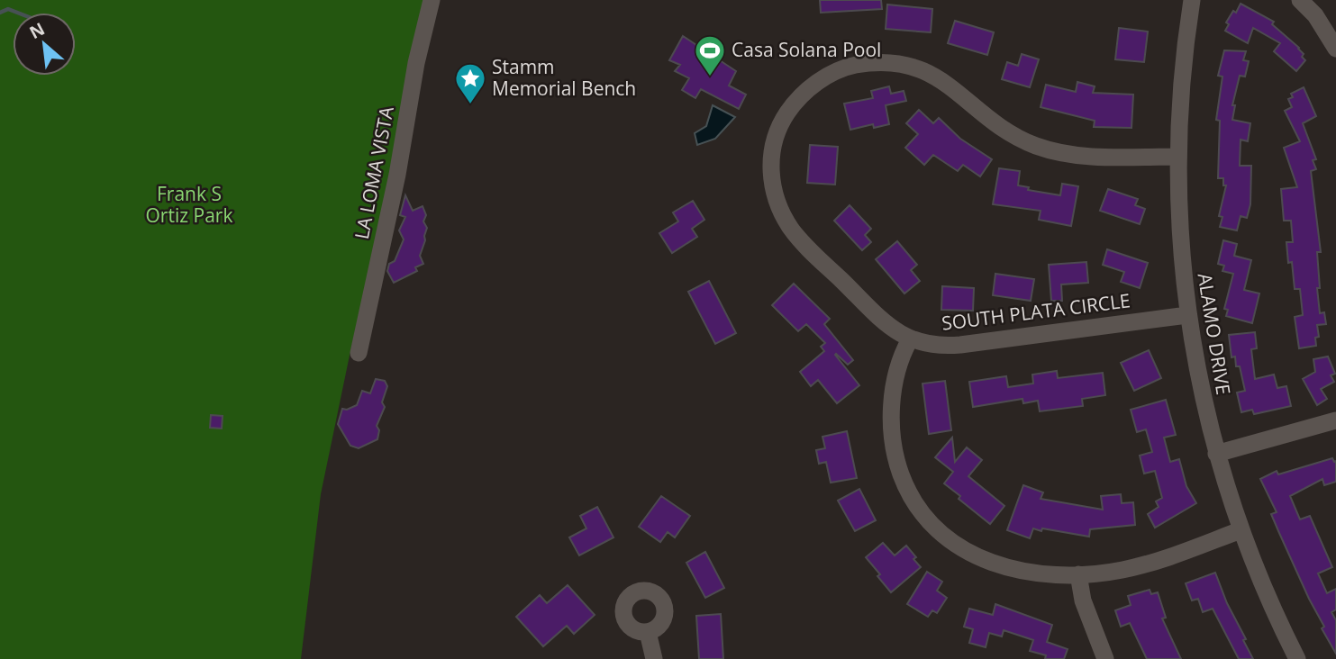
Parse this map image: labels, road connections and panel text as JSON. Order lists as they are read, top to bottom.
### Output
{
  "streets": {
    "street": ["LA LOMA VISTA", "SOUTH PLATA CIRCLE", "ALAMO DRIVE"]
  },
  "crossings": [
    ["SOUTH PLATA CIRCLE", "ALAMO DRIVE"]
  ],
  "parks": ["Frank S Ortiz Park"],
  "places": {
    "sports": ["Casa Solana Pool"],
    "place": ["Stamm Memorial Bench"]
  },
  "north": "top left"
}
